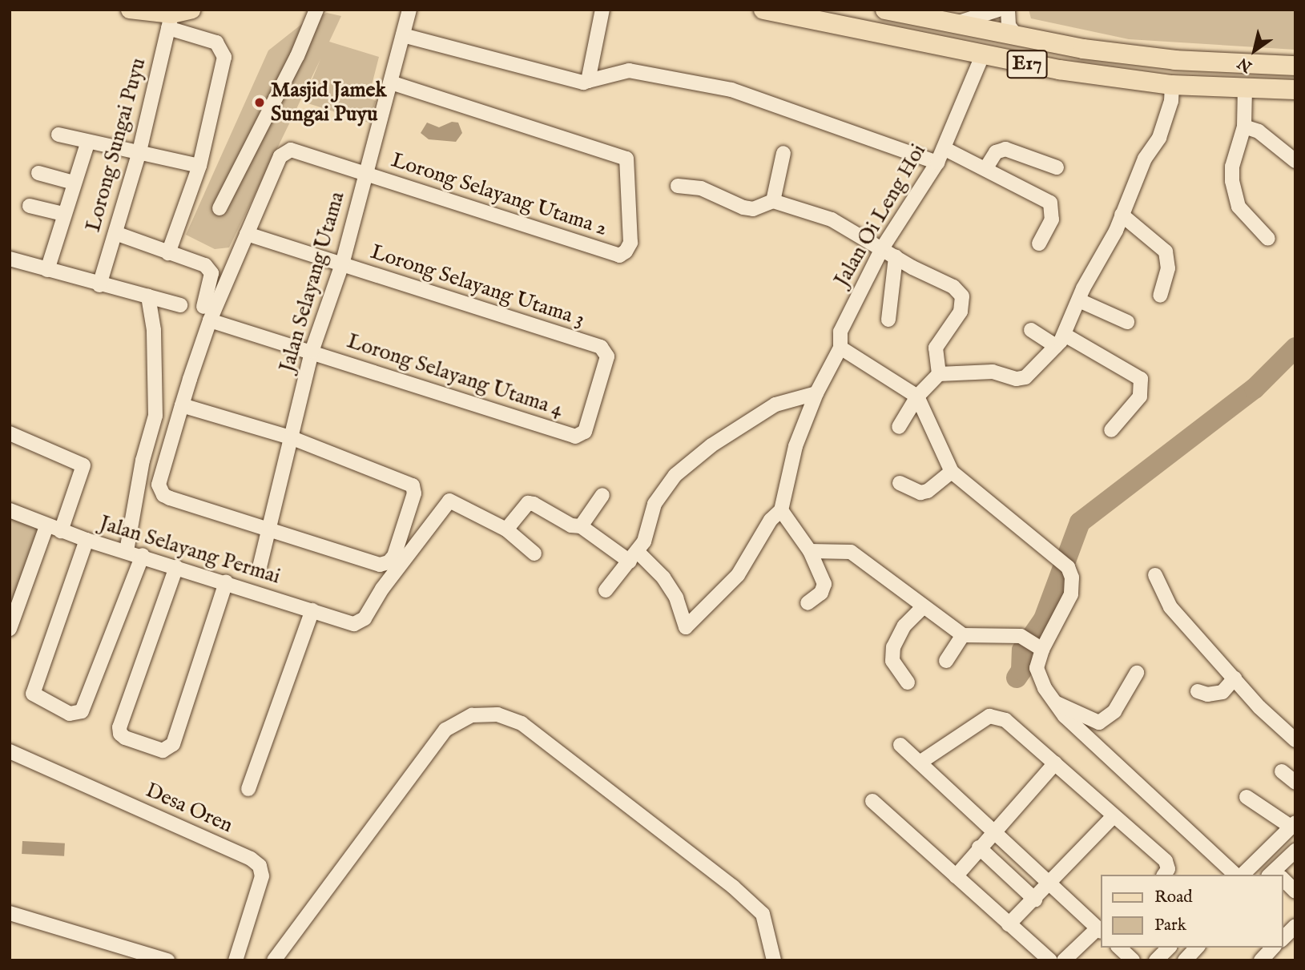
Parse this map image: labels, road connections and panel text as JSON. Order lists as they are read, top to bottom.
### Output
{
  "streets": {
    "highway": ["E17"],
    "street": [
      "Lorong Sungai Puyu",
      "Lorong Selayang Utama 2",
      "Jalan Oi Leng Hoi",
      "Jalan Selayang Utama",
      "Lorong Selayang Utama 3",
      "Lorong Selayang Utama 4",
      "Jalan Selayang Permai",
      "Desa Oren"
    ]
  },
  "crossings": [
    ["E17", "Jalan Oi Leng Hoi"],
    ["Lorong Selayang Utama 2", "Jalan Selayang Utama"],
    ["Lorong Selayang Utama 2", "Lorong Selayang Utama 3"],
    ["Jalan Selayang Utama", "Lorong Selayang Utama 3"],
    ["Jalan Selayang Utama", "Lorong Selayang Utama 4"],
    ["Lorong Selayang Utama 3", "Lorong Selayang Utama 4"]
  ],
  "places": ["Masjid Jamek Sungai Puyu"],
  "legend": ["Road", "Park"],
  "north": "bottom left"
}
